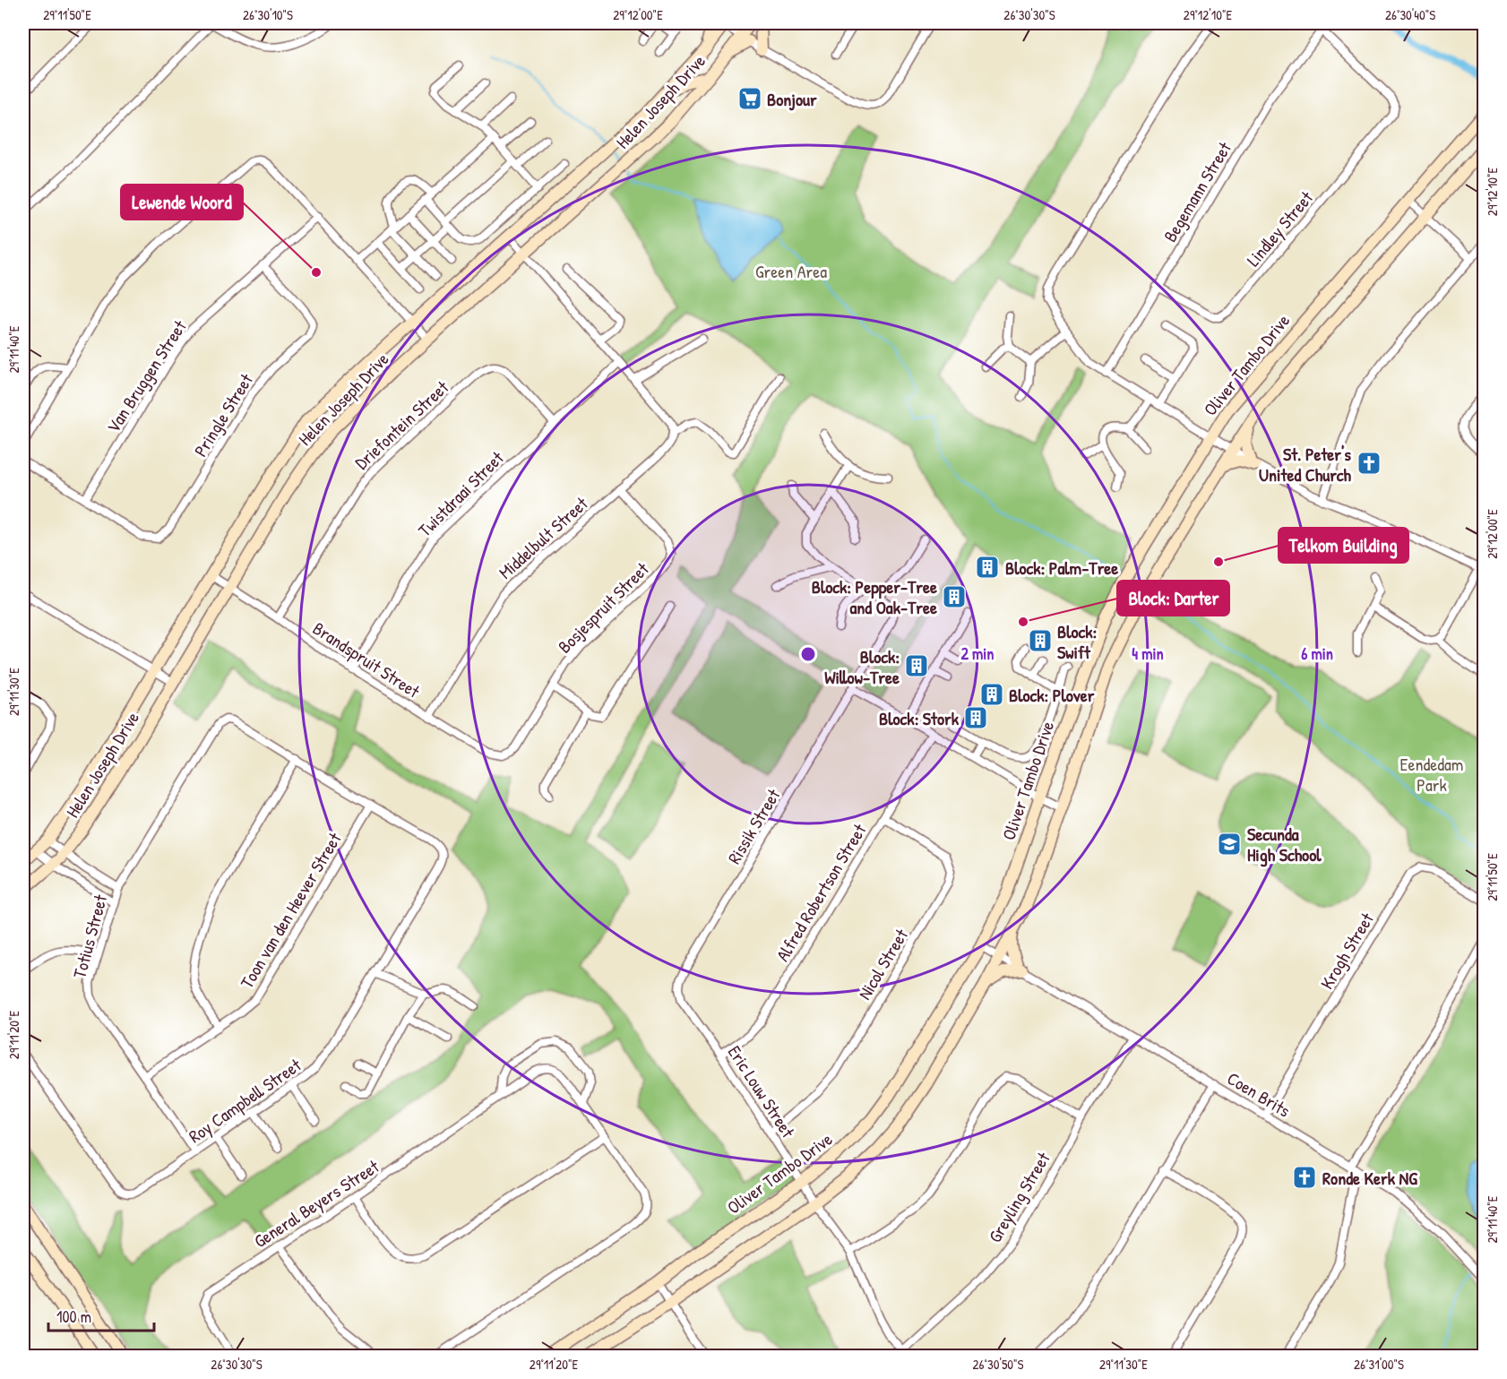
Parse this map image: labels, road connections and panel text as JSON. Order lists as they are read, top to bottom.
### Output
{
  "streets": {
    "street": [
      "Helen Joseph Drive",
      "Begemann Street",
      "Lindley Street",
      "Oliver Tambo Drive",
      "Van Bruggen Street",
      "Pringle Street",
      "Driefontein Street",
      "Twistdraai Street",
      "Middelbult Street",
      "Bosjespruit Street",
      "Brandspruit Street",
      "Rissik Street",
      "Alfred Robertson Street",
      "Toon van den Heever Street",
      "Totius Street",
      "Krogh Street",
      "Nicol Street",
      "Eric Louw Street",
      "Coen Brits",
      "Roy Campbell Street",
      "Greyling Street",
      "General Beyers Street"
    ]
  },
  "crossings": [
    ["Helen Joseph Drive", "Brandspruit Street"],
    ["Begemann Street", "Lindley Street"],
    ["Oliver Tambo Drive", "Eric Louw Street"],
    ["Oliver Tambo Drive", "Coen Brits"],
    ["Van Bruggen Street", "Pringle Street"],
    ["Driefontein Street", "Twistdraai Street"],
    ["Driefontein Street", "Brandspruit Street"],
    ["Twistdraai Street", "Brandspruit Street"],
    ["Middelbult Street", "Bosjespruit Street"],
    ["Middelbult Street", "Brandspruit Street"],
    ["Bosjespruit Street", "Brandspruit Street"],
    ["Rissik Street", "Eric Louw Street"],
    ["Alfred Robertson Street", "Nicol Street"],
    ["Alfred Robertson Street", "Eric Louw Street"],
    ["Toon van den Heever Street", "Totius Street"],
    ["Toon van den Heever Street", "Roy Campbell Street"],
    ["Totius Street", "Roy Campbell Street"],
    ["Krogh Street", "Coen Brits"],
    ["Nicol Street", "Eric Louw Street"],
    ["Eric Louw Street", "Greyling Street"],
    ["Coen Brits", "Greyling Street"]
  ],
  "parks": ["Green Area", "Eendedam Park"],
  "places": {
    "supermarket": ["Bonjour"],
    "other": ["Lewende Woord", "Telkom Building", "Block: Darter"],
    "church": ["St. Peter's United Church", "Ronde Kerk NG"],
    "building": [
      "Block: Palm-Tree",
      "Block: Pepper-Tree and Oak-Tree",
      "Block: Swift",
      "Block: Willow-Tree",
      "Block: Plover",
      "Block: Stork"
    ],
    "school or university": ["Secunda High School"]
  },
  "scale_bar": "100 m",
  "coordinates": [
    "29°11'50\"E",
    "26°30'10\"S",
    "29°12'00\"E",
    "26°30'30\"S",
    "29°12'10\"E",
    "26°30'40\"S",
    "29°11'40\"E",
    "29°11'30\"E",
    "29°11'20\"E",
    "26°30'50\"S",
    "26°31'00\"S"
  ],
  "rings": ["2 min", "4 min", "6 min"]
}
